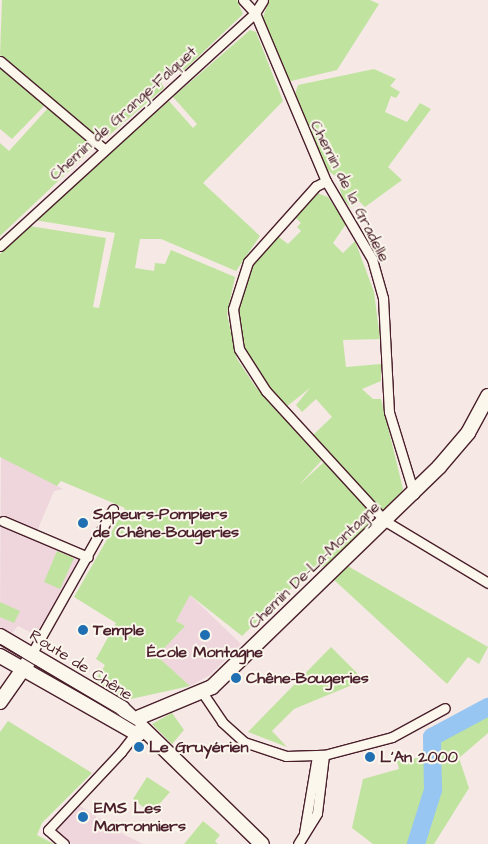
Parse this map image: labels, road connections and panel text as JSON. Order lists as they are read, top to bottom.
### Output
{
  "streets": {
    "main road": ["Chemin De-La-Montagne", "Route de Chêne"],
    "street": ["Chemin de Grange-Falquet", "Chemin de la Gradelle"]
  },
  "crossings": [
    ["Chemin de Grange-Falquet", "Chemin de la Gradelle"],
    ["Chemin de la Gradelle", "Chemin De-La-Montagne"],
    ["Chemin De-La-Montagne", "Route de Chêne"]
  ],
  "places": [
    "Sapeurs-Pompiers de Chêne-Bougeries",
    "Temple",
    "École Montagne",
    "Chêne-Bougeries",
    "Le Gruyérien",
    "L'An 2000",
    "EMS Les Marronniers"
  ]
}
